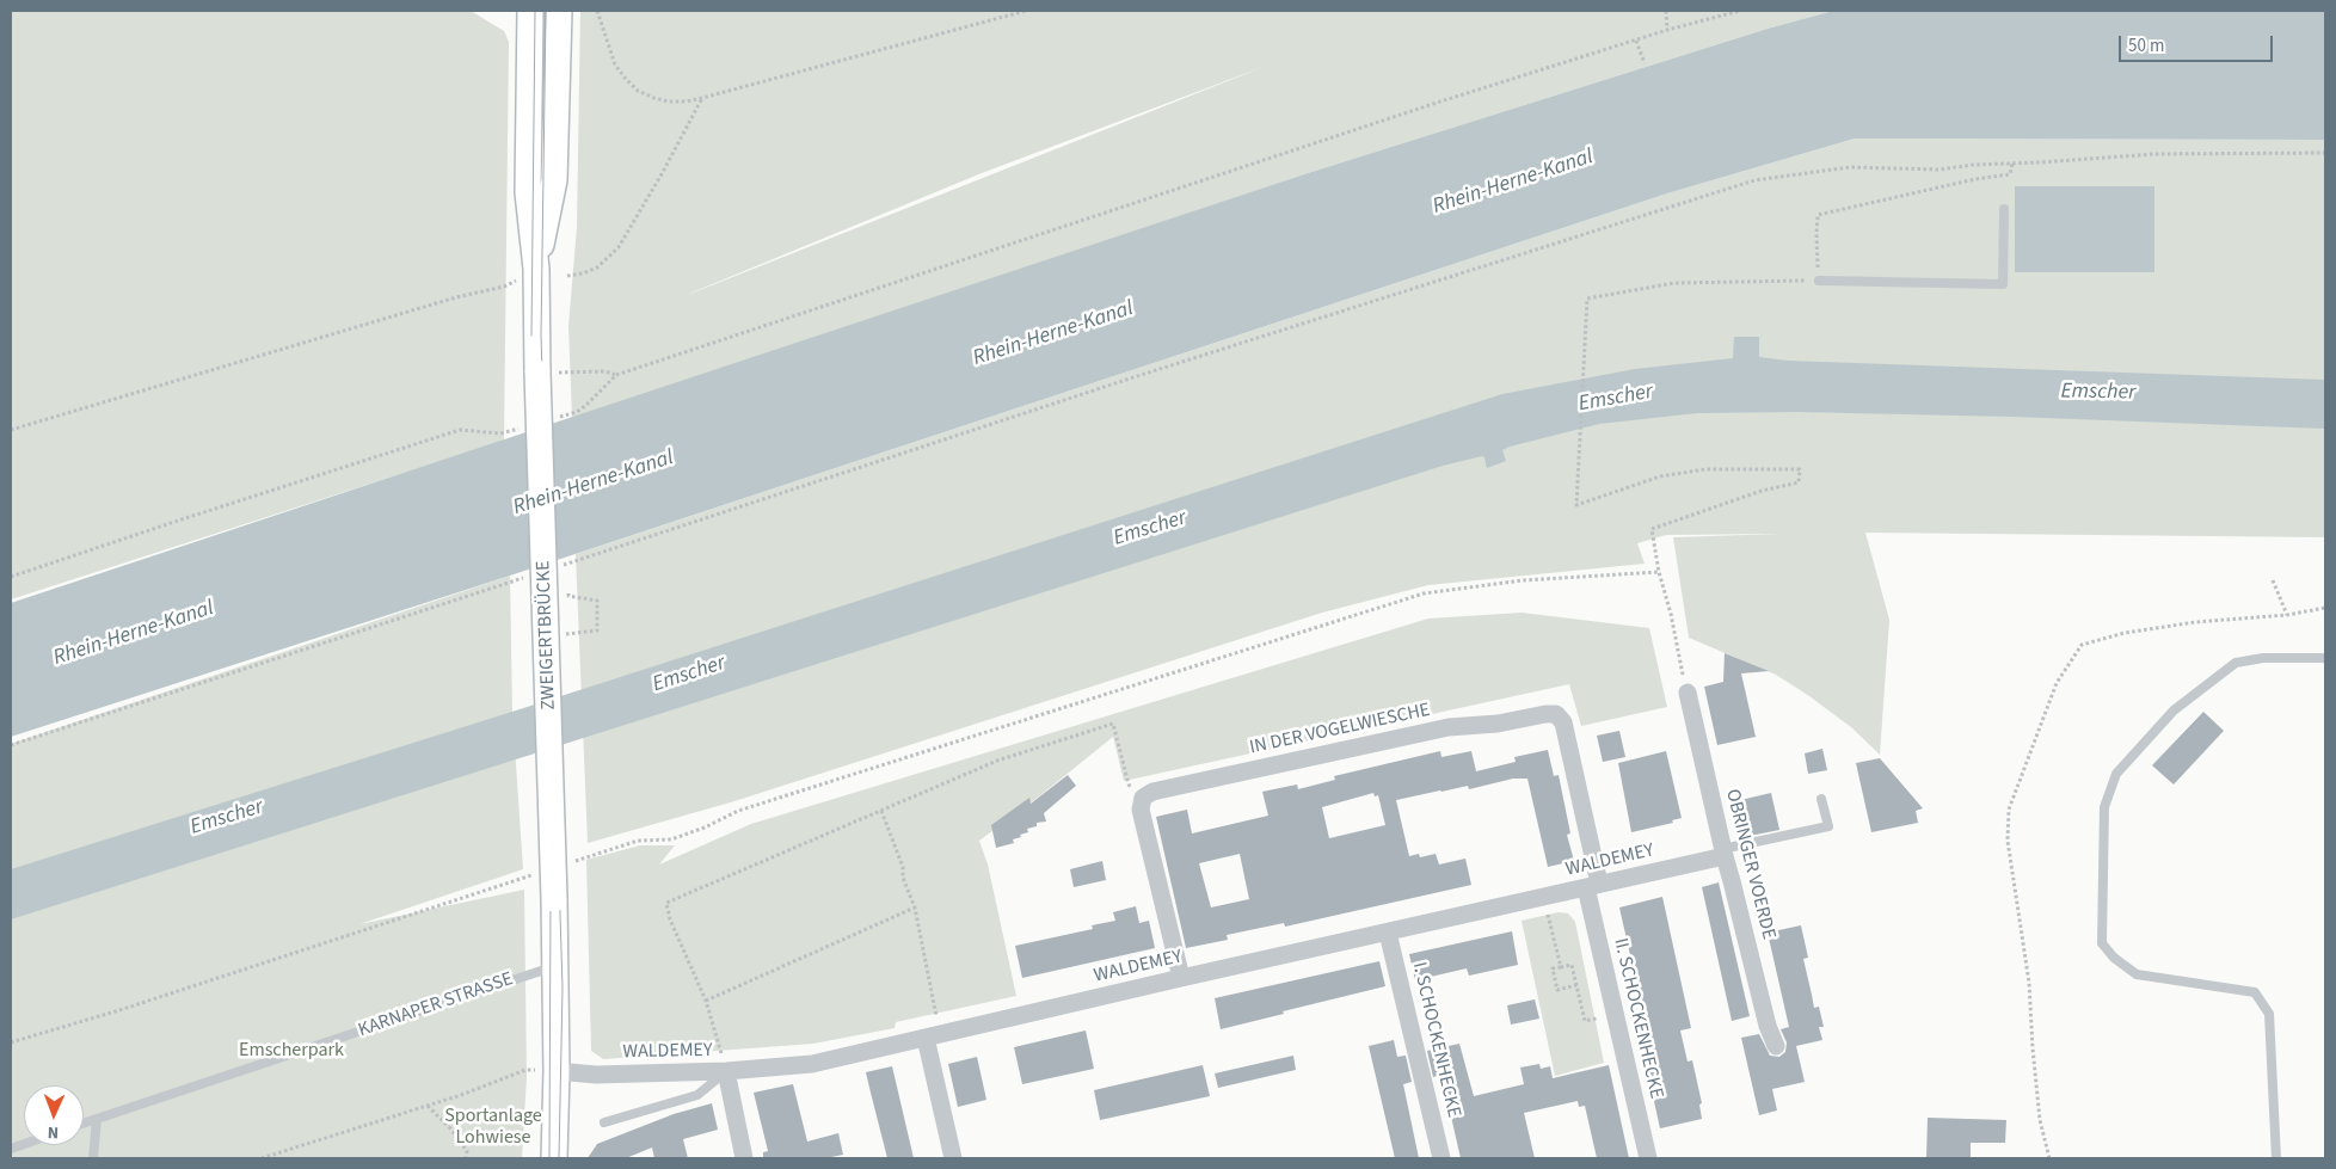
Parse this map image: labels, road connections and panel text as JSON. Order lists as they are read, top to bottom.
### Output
{
  "streets": {
    "main road": ["ZWEIGERTBRÜCKE"],
    "street": [
      "IN DER VOGELWIESCHE",
      "WALDEMEY",
      "OBRINGER VOERDE",
      "II. SCHOCKENHECKE",
      "I. SCHOCKENHECKE"
    ],
    "lane": ["KARNAPER STRASSE"]
  },
  "crossings": [
    ["ZWEIGERTBRÜCKE", "KARNAPER STRASSE"],
    ["IN DER VOGELWIESCHE", "WALDEMEY"],
    ["IN DER VOGELWIESCHE", "II. SCHOCKENHECKE"],
    ["WALDEMEY", "OBRINGER VOERDE"],
    ["WALDEMEY", "II. SCHOCKENHECKE"],
    ["WALDEMEY", "I. SCHOCKENHECKE"]
  ],
  "water": ["Rhein-Herne-Kanal", "Emscher"],
  "parks": ["Emscherpark", "Sportanlage Lohwiese"],
  "scale_bar": "50 m",
  "north": "bottom"
}
